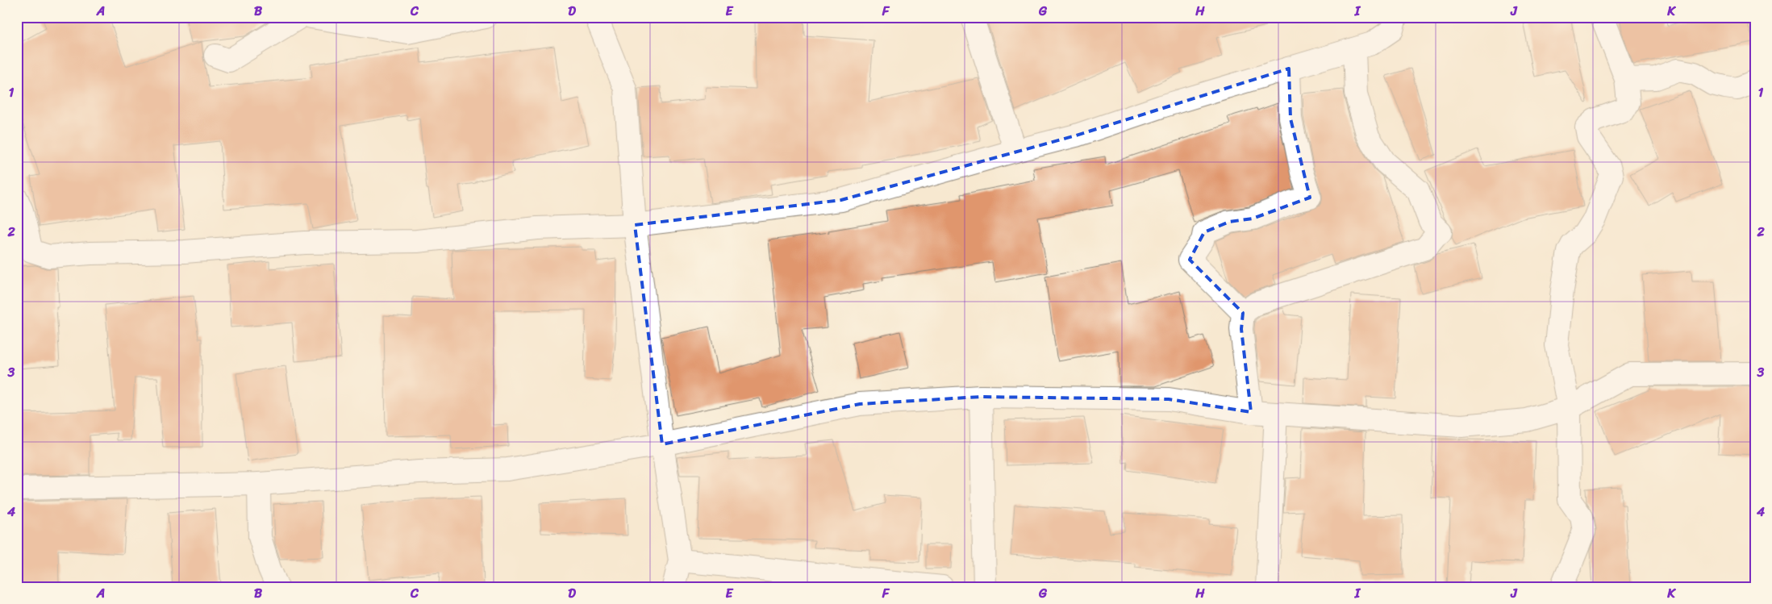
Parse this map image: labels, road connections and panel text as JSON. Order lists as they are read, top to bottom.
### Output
{
  "grid": {
    "columns": [
      "A",
      "B",
      "C",
      "D",
      "E",
      "F",
      "G",
      "H",
      "I",
      "J",
      "K"
    ],
    "rows": [
      "1",
      "2",
      "3",
      "4"
    ]
  }
}
